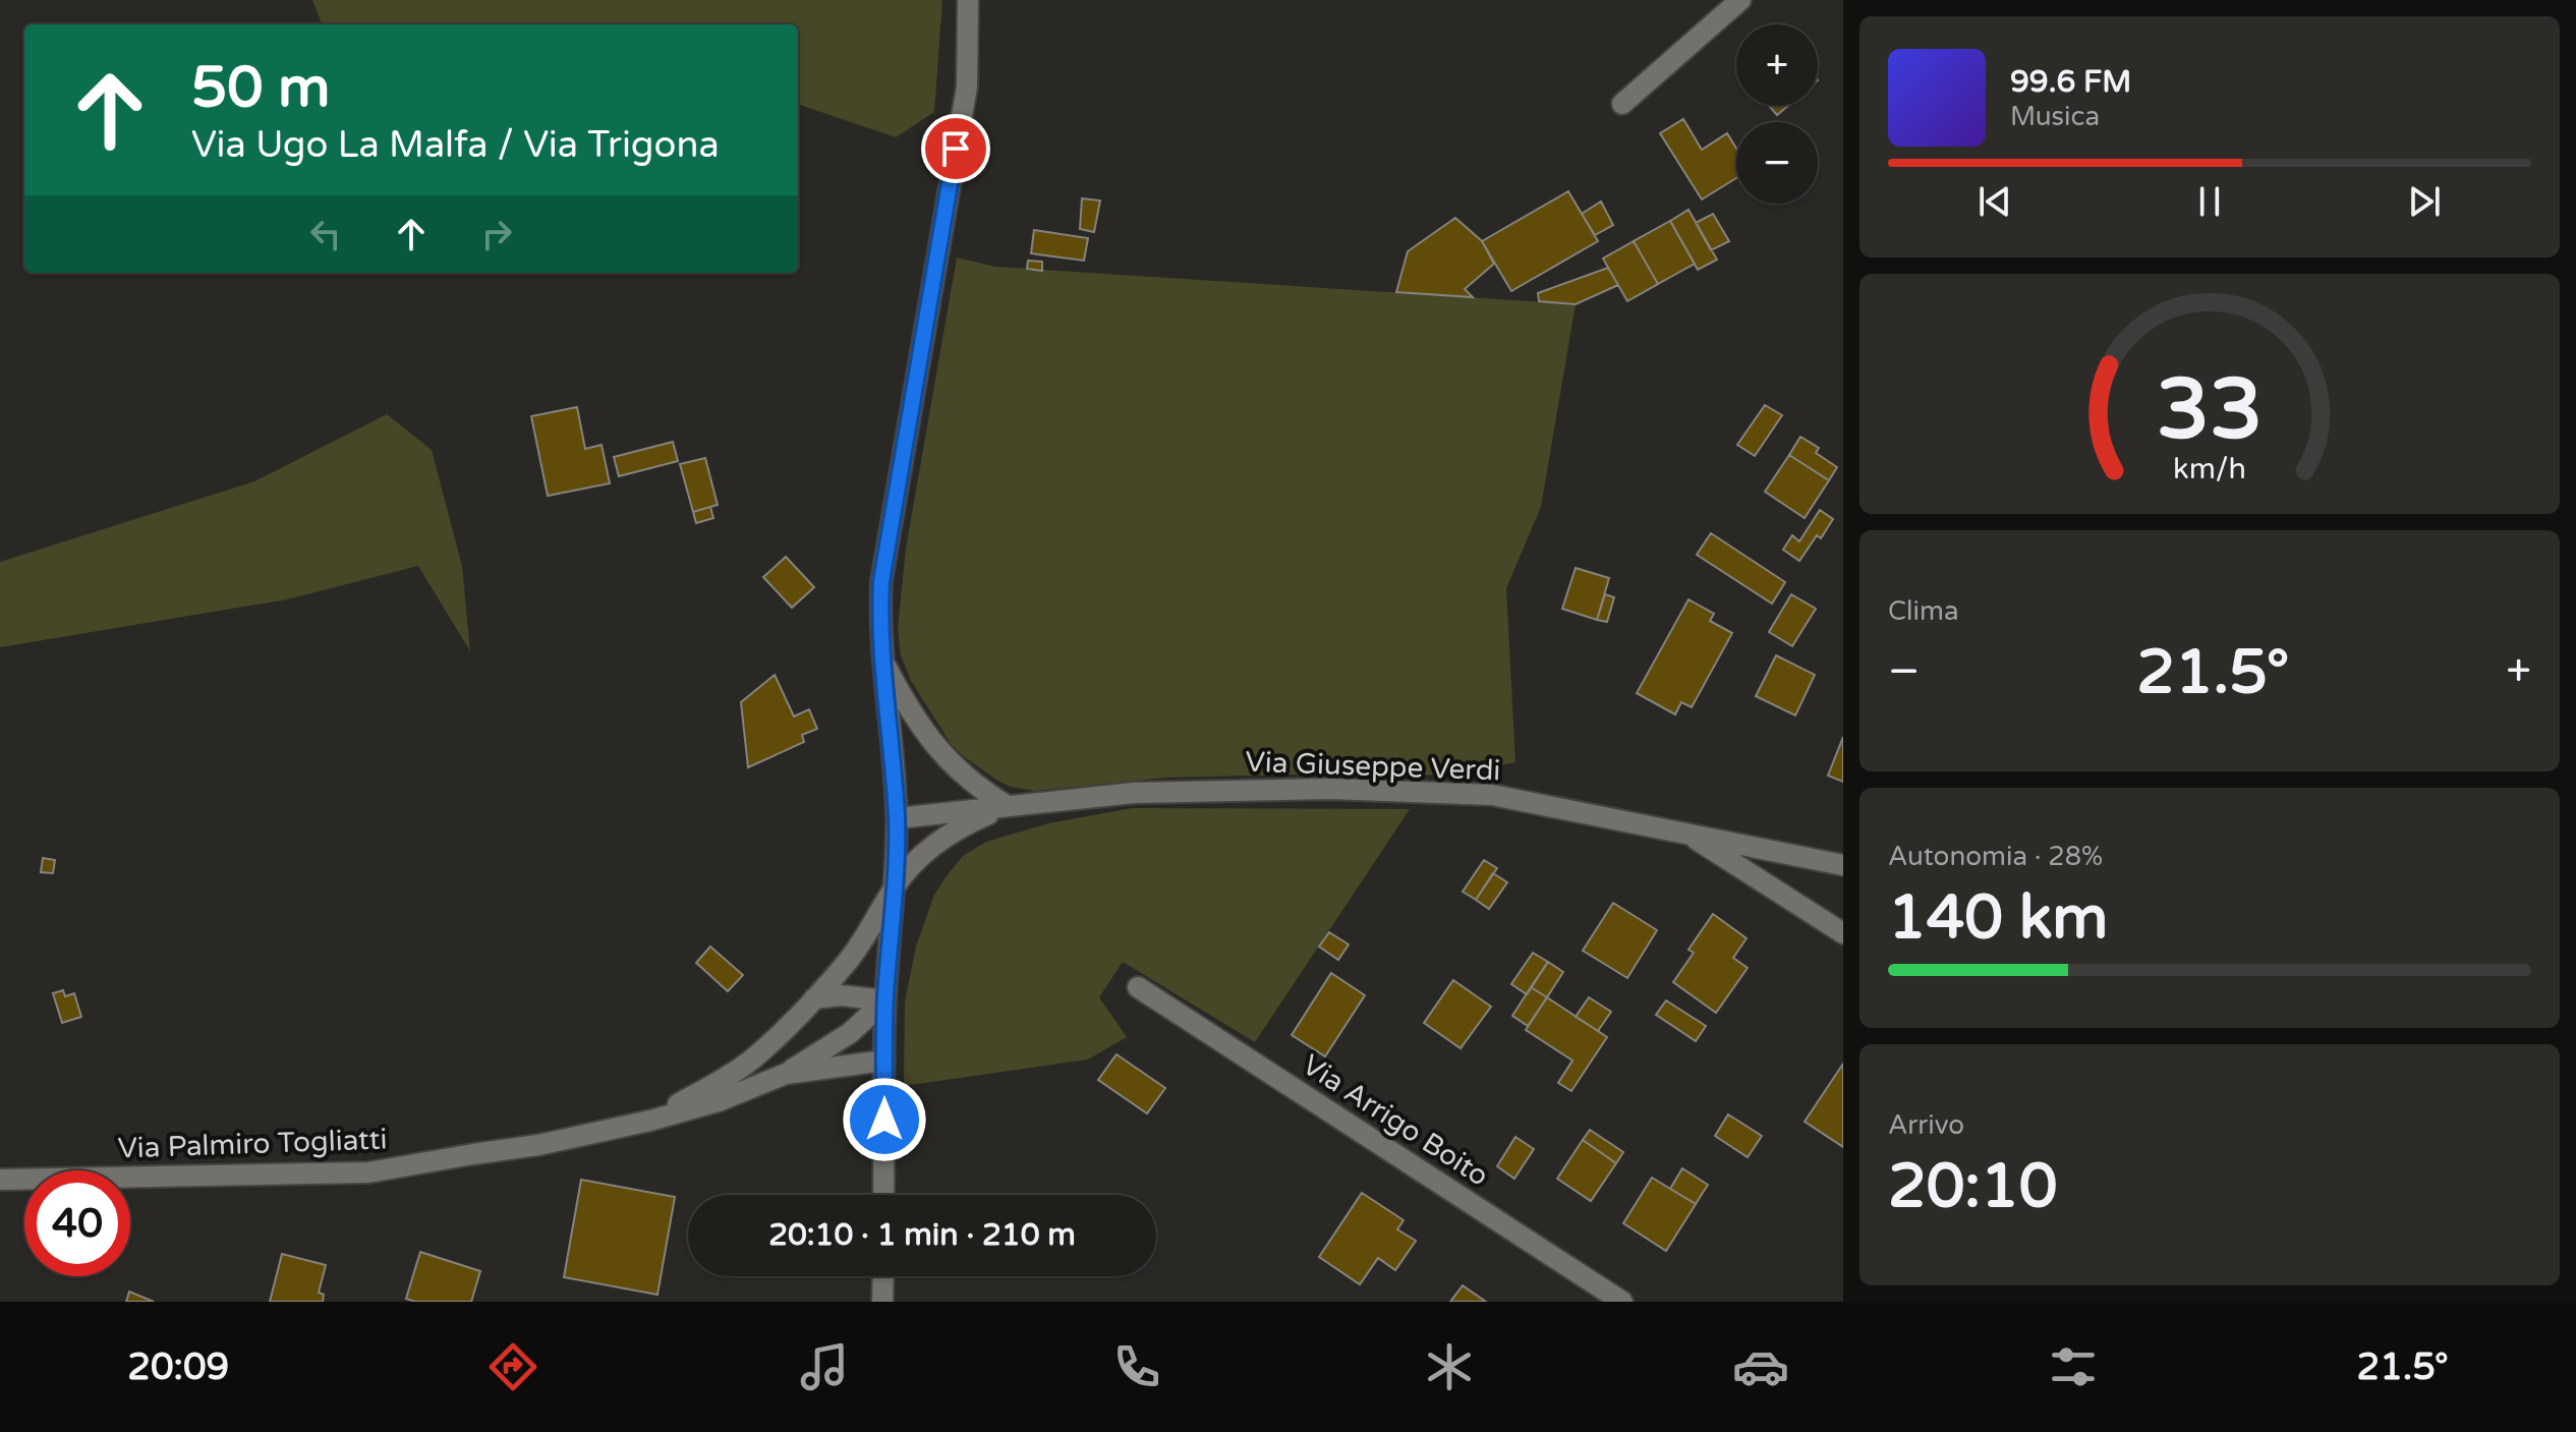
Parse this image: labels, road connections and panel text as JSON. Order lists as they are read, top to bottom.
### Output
{
  "streets": {
    "street": ["Via Giuseppe Verdi", "Via Arrigo Boito", "Via Palmiro Togliatti"]
  },
  "page": {
    "map_buttons": ["+", "−"],
    "turn": ["50 m", "Via Ugo La Malfa / Via Trigona"],
    "song": ["99.6 FM", "Musica"],
    "tile": [
      "Clima",
      ["Autonomia · 28%", "140 km"],
      ["Arrivo", "20:10"]
    ],
    "heat": ["−", "21.5°", "+"],
    "limit": "40",
    "trip": "20:10 · 1 min · 210 m",
    "tabs": ["20:09", "21.5°"],
    "gauge": ["33", "km/h"]
  }
}
